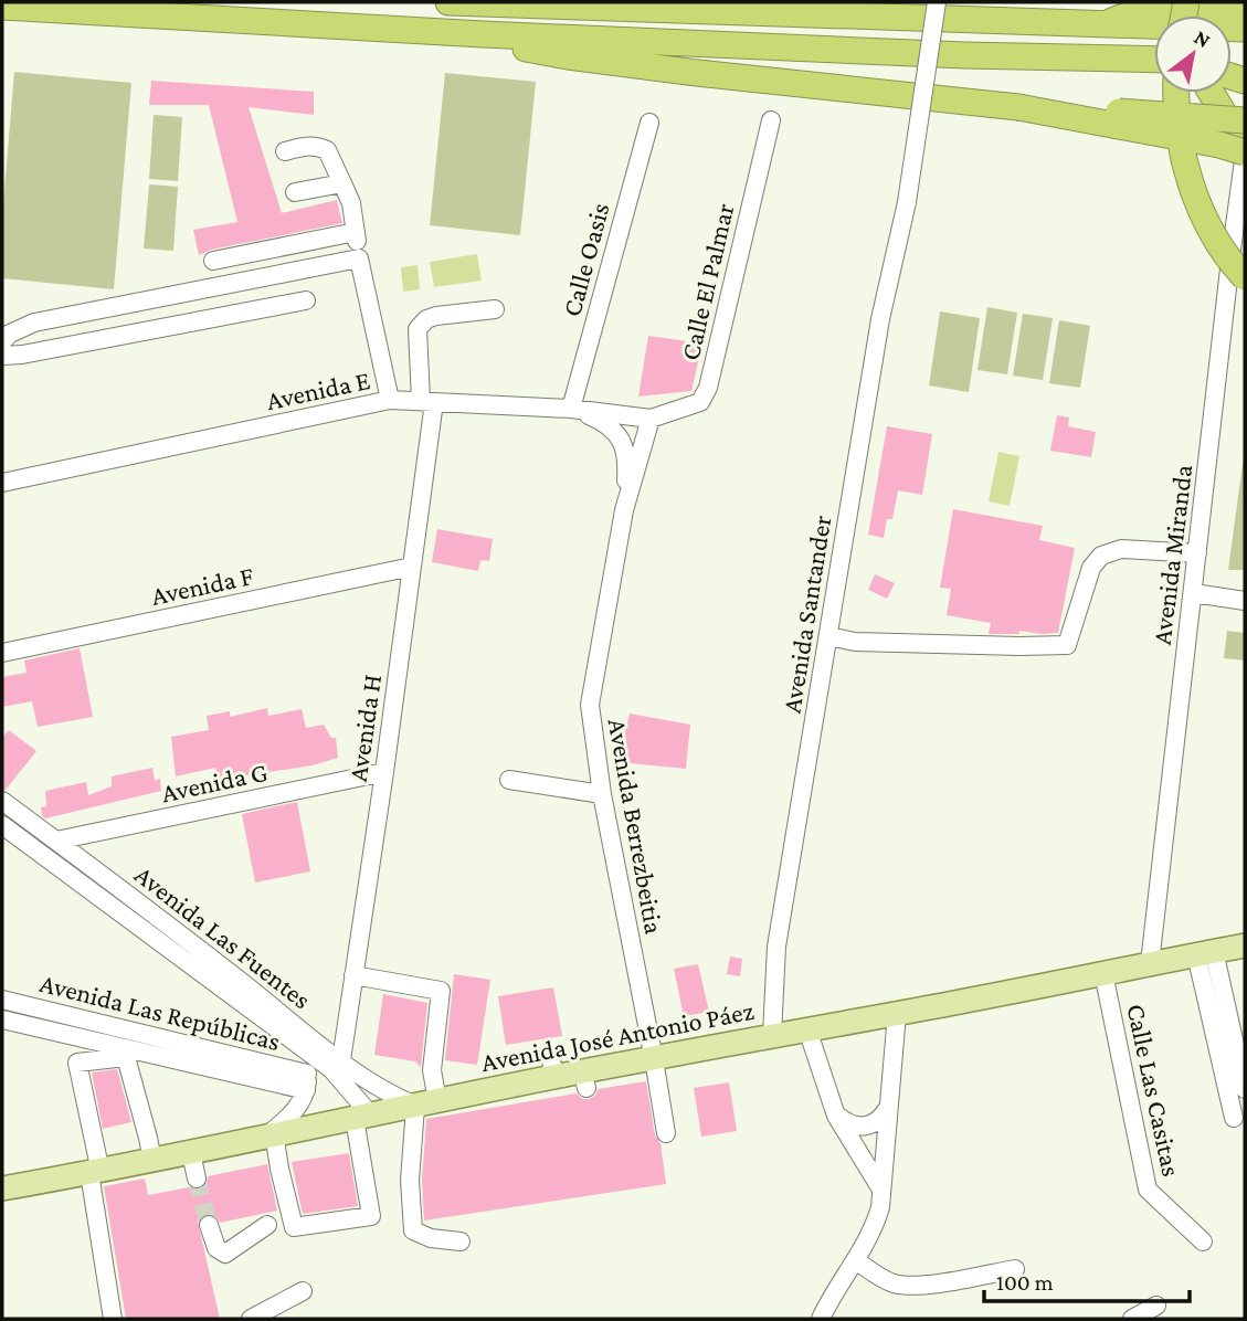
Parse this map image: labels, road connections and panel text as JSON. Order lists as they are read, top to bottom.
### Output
{
  "streets": {
    "main road": ["Avenida José Antonio Páez"],
    "street": [
      "Calle Oasis",
      "Calle El Palmar",
      "Avenida E",
      "Avenida Miranda",
      "Avenida F",
      "Avenida Santander",
      "Avenida H",
      "Avenida G",
      "Avenida Berrezbeitia",
      "Avenida Las Fuentes",
      "Avenida Las Repúblicas",
      "Calle Las Casitas"
    ]
  },
  "crossings": [
    ["Calle Oasis", "Avenida E"],
    ["Calle Oasis", "Avenida Berrezbeitia"],
    ["Calle El Palmar", "Avenida E"],
    ["Calle El Palmar", "Avenida Berrezbeitia"],
    ["Avenida E", "Avenida H"],
    ["Avenida E", "Avenida Berrezbeitia"],
    ["Avenida Miranda", "Avenida José Antonio Páez"],
    ["Avenida F", "Avenida H"],
    ["Avenida Santander", "Avenida José Antonio Páez"],
    ["Avenida H", "Avenida G"],
    ["Avenida H", "Avenida Las Fuentes"],
    ["Avenida G", "Avenida Las Fuentes"],
    ["Avenida Berrezbeitia", "Avenida José Antonio Páez"],
    ["Avenida Las Fuentes", "Avenida José Antonio Páez"],
    ["Avenida José Antonio Páez", "Calle Las Casitas"]
  ],
  "scale_bar": "100 m",
  "north": "top right"
}
